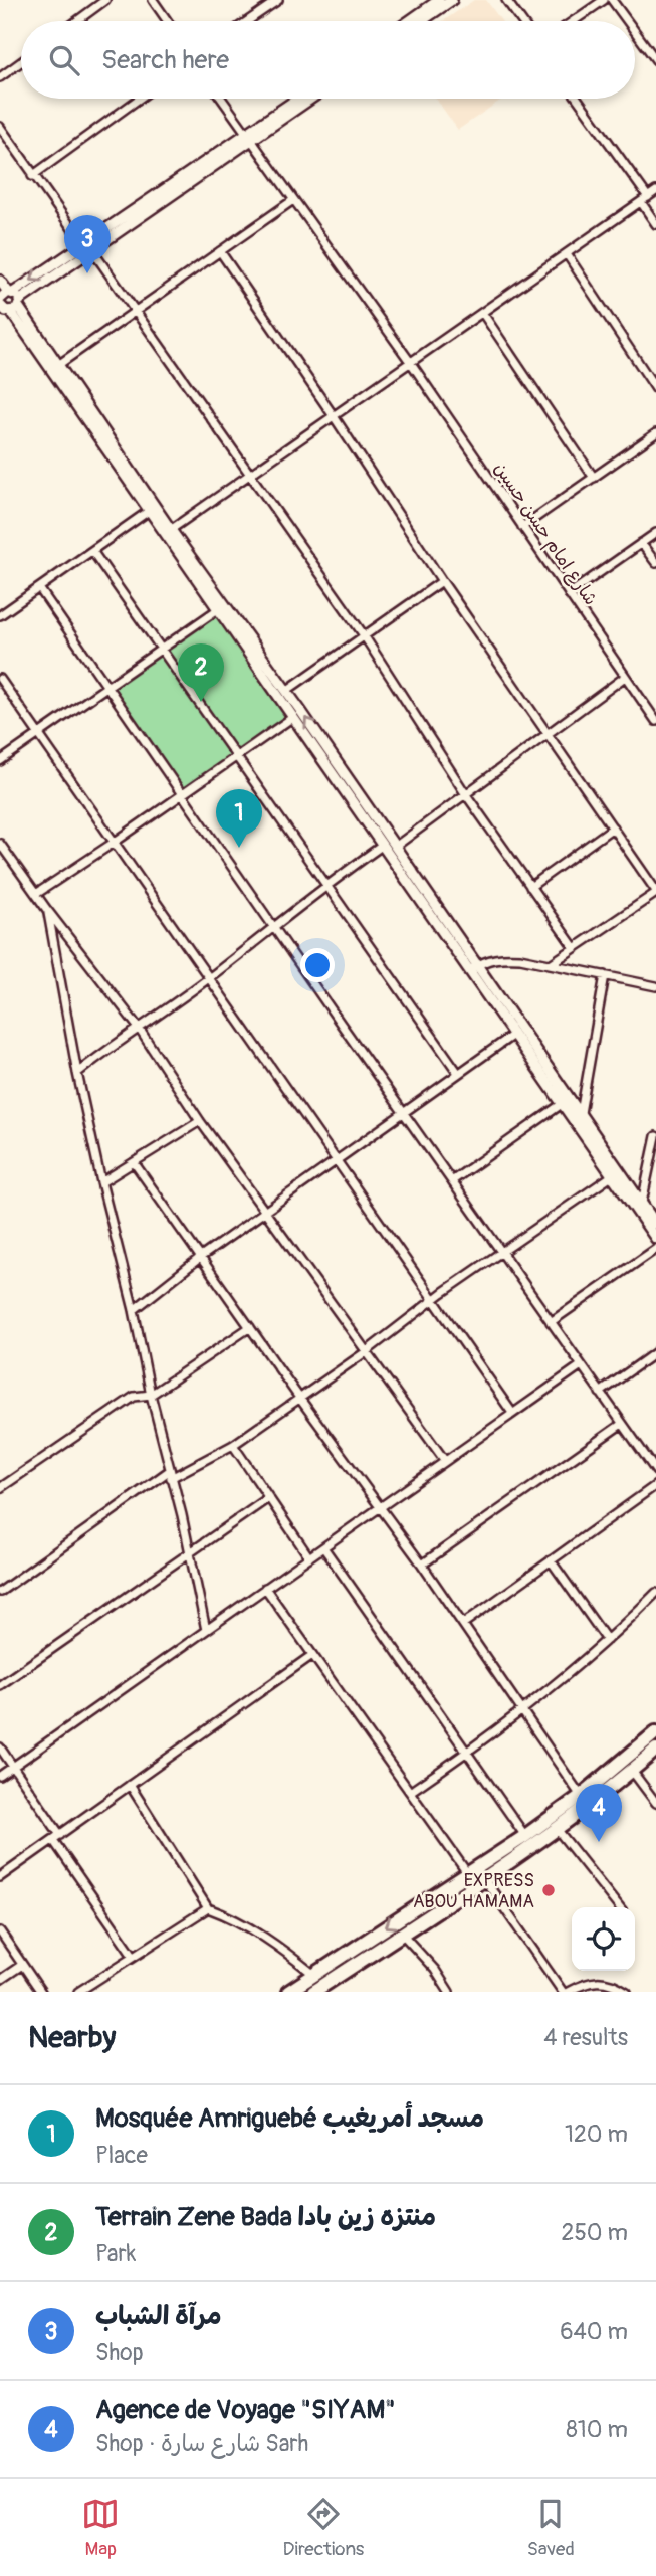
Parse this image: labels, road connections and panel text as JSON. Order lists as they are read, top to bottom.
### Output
{
  "streets": {
    "street": ["شارع امام حسن حسين"]
  },
  "places": ["EXPRESS ABOU HAMAMA"],
  "page": {
    "search": "Search here",
    "pins": [
      "3",
      "2",
      "1",
      "4"
    ],
    "heading": ["Nearby", "4 results"],
    "list": [
      {
        "mark": "1",
        "name": "Mosquée Amriguebé مسجد أمريغيب",
        "note": "Place",
        "value": "120 m"
      },
      {
        "mark": "2",
        "name": "Terrain Zene Bada منتزه زين بادا",
        "note": "Park",
        "value": "250 m"
      },
      {
        "mark": "3",
        "name": "مرآة الشباب",
        "note": "Shop",
        "value": "640 m"
      },
      {
        "mark": "4",
        "name": "Agence de Voyage \"SIYAM\"",
        "note": "Shop · شارع سارة Sarh",
        "value": "810 m"
      }
    ],
    "nav": ["Map", "Directions", "Saved"]
  }
}
